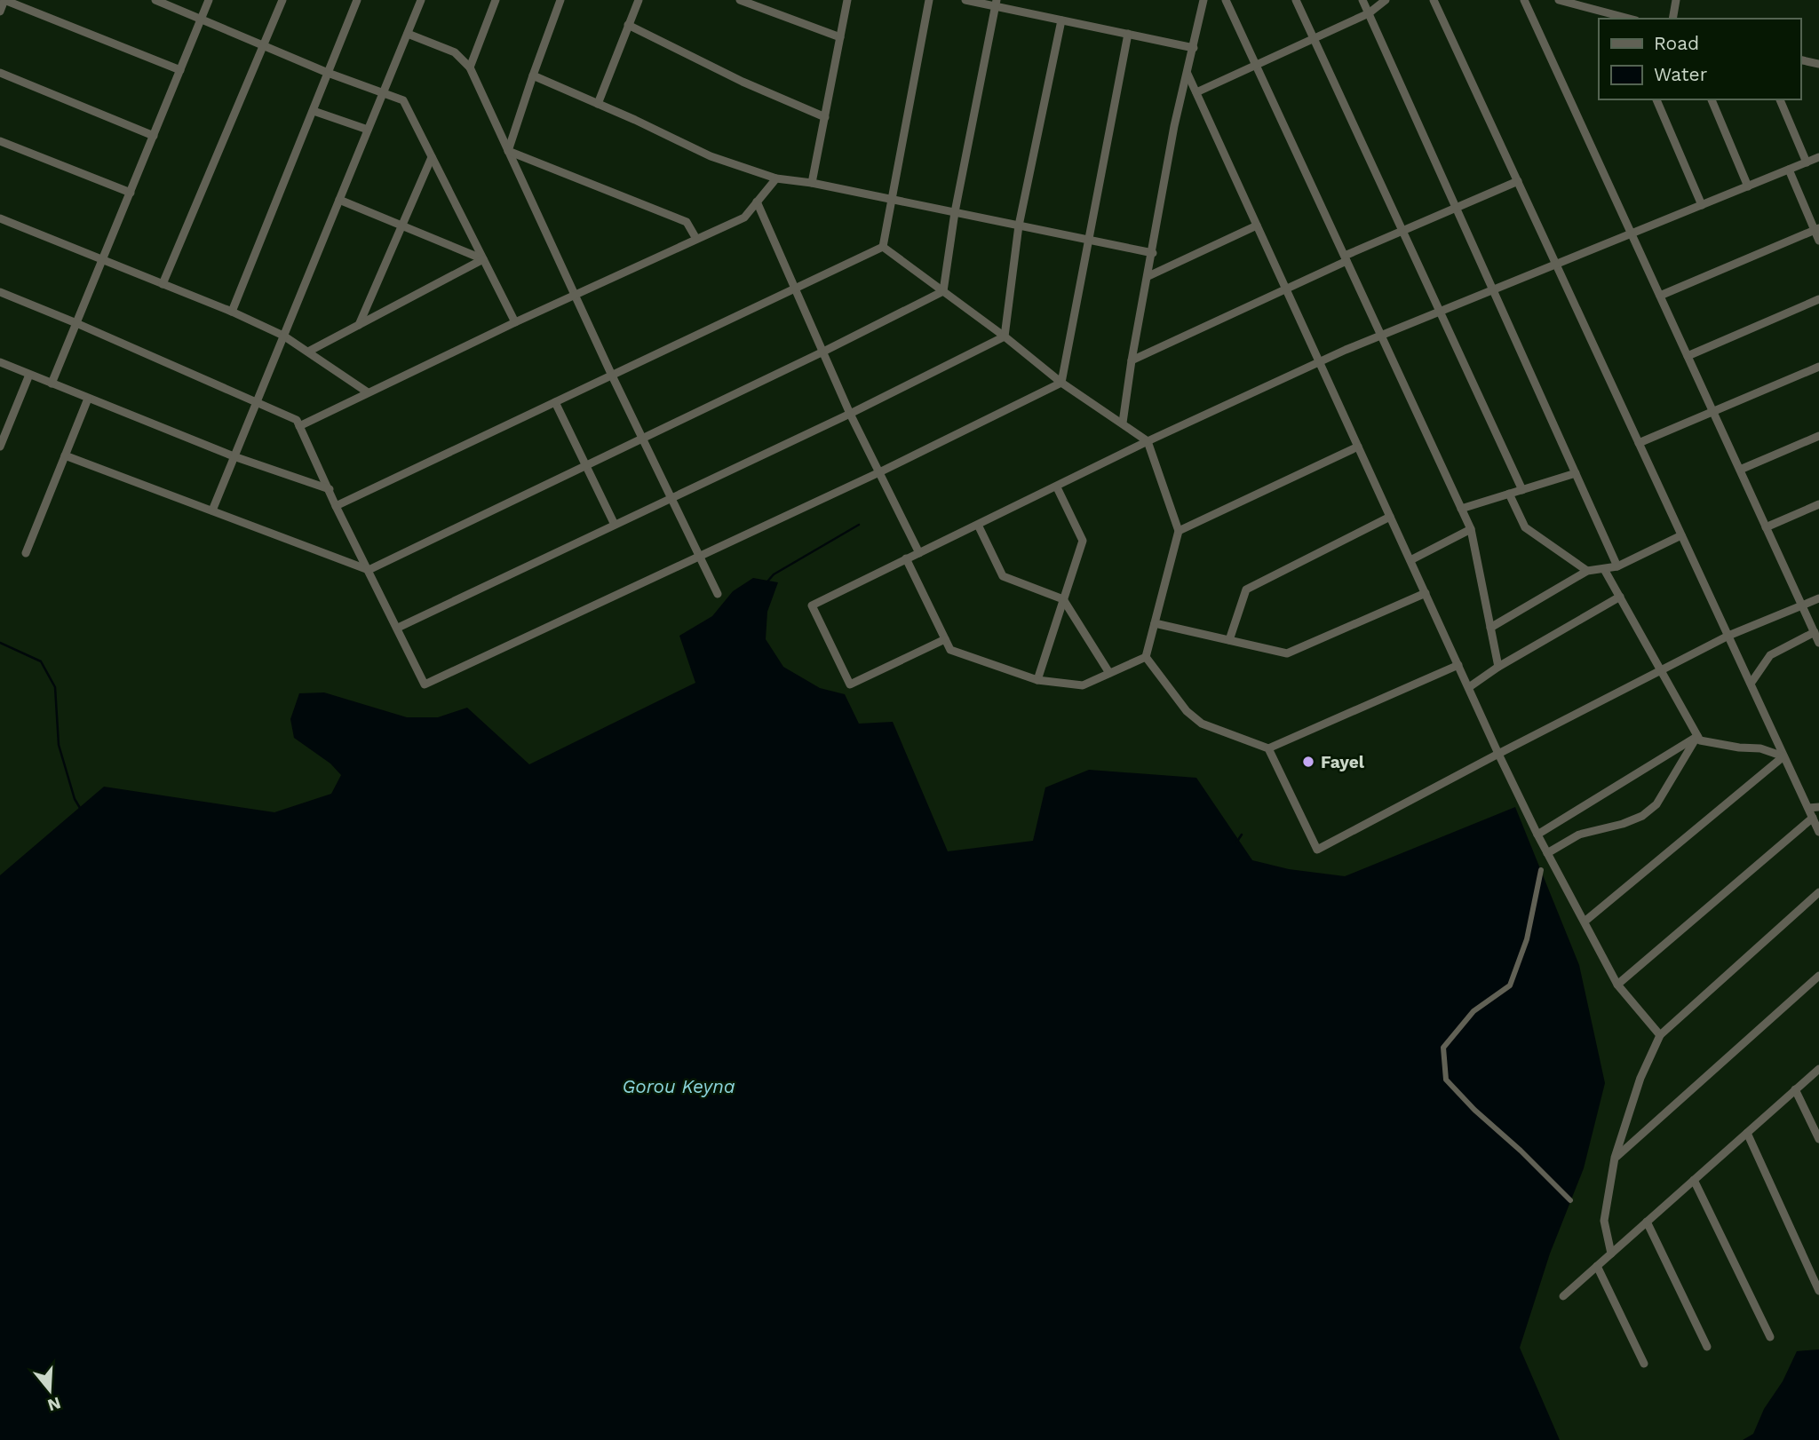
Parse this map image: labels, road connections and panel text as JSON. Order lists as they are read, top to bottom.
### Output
{
  "water": ["Gorou Keyna"],
  "places": ["Fayel"],
  "legend": ["Road", "Water"],
  "north": "bottom"
}
